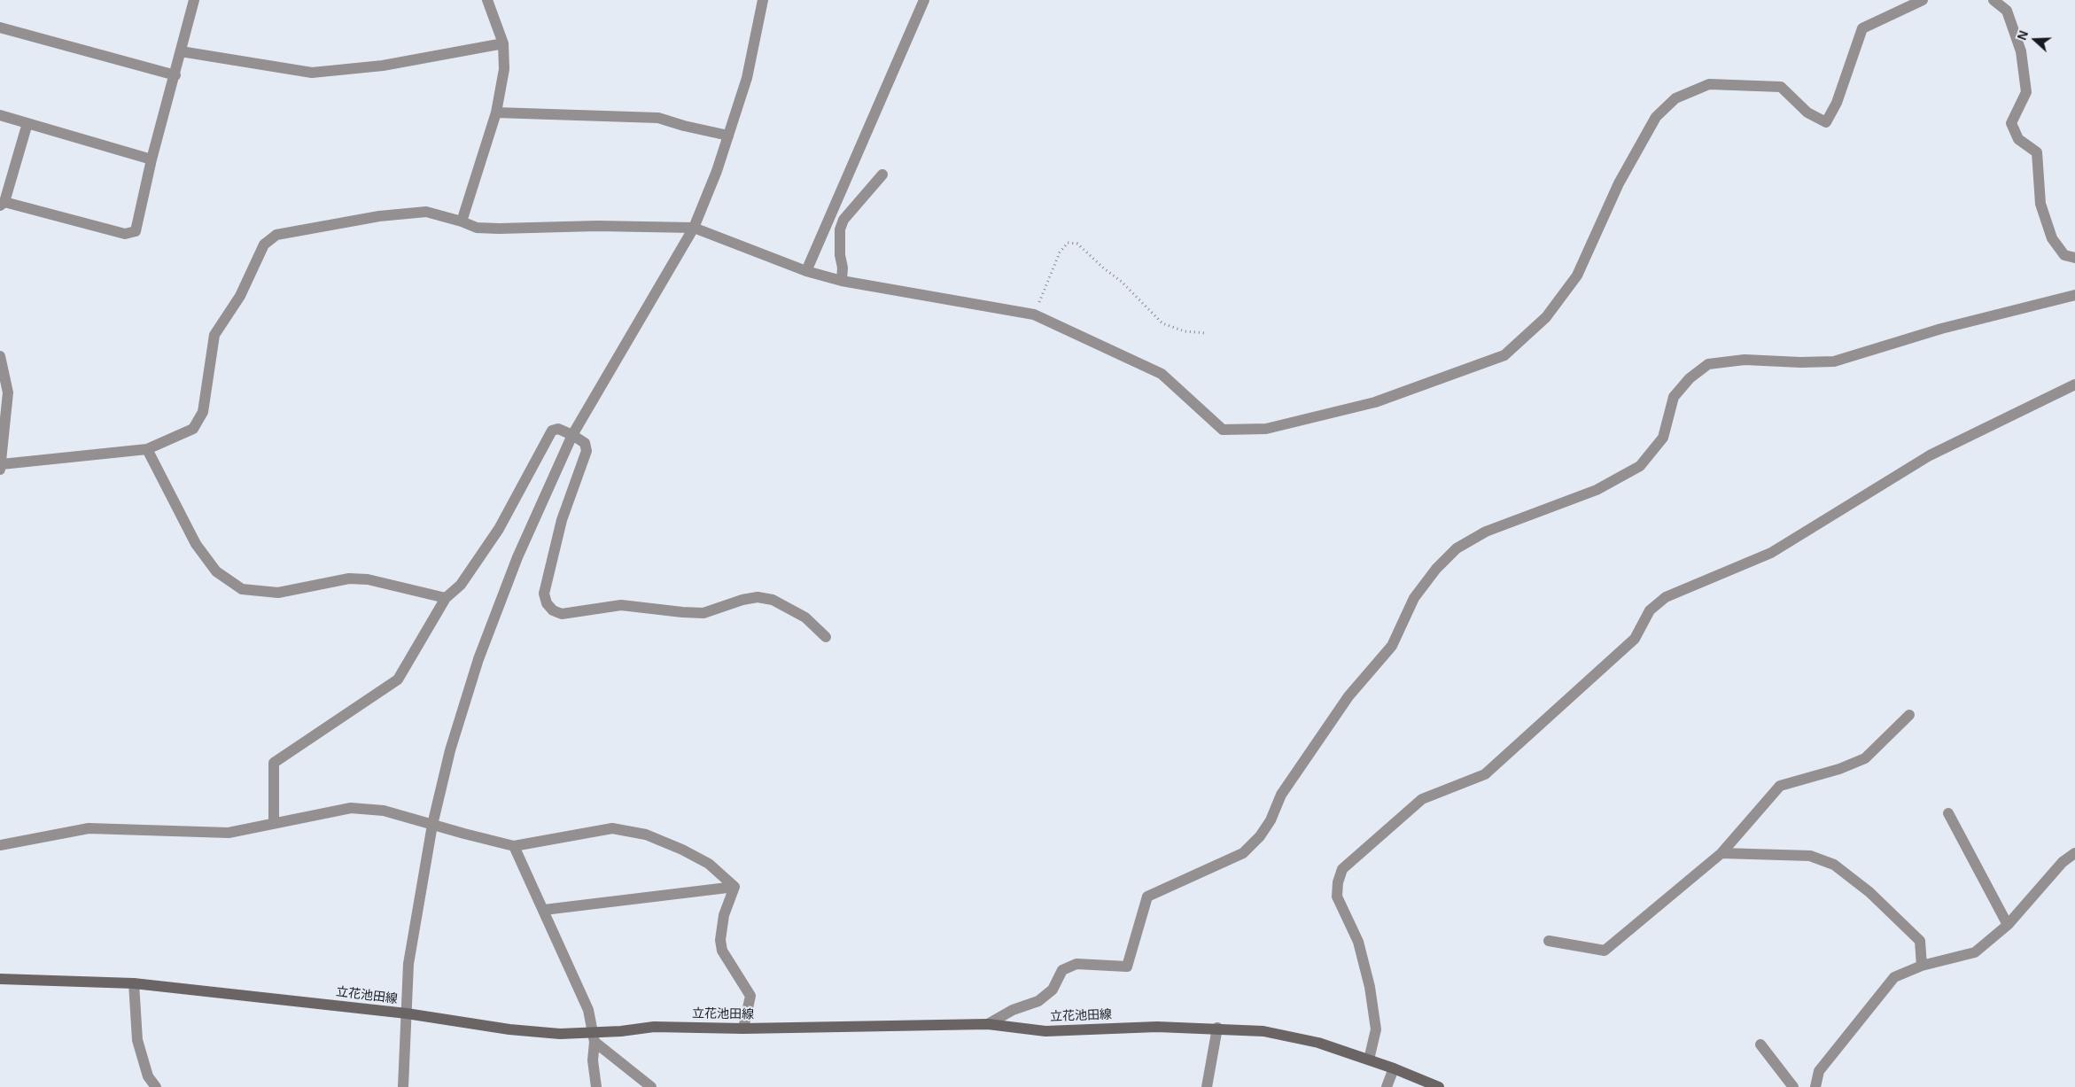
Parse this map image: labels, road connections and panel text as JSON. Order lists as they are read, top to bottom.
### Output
{
  "streets": {
    "main road": ["立花池田線"]
  },
  "north": "left"
}
